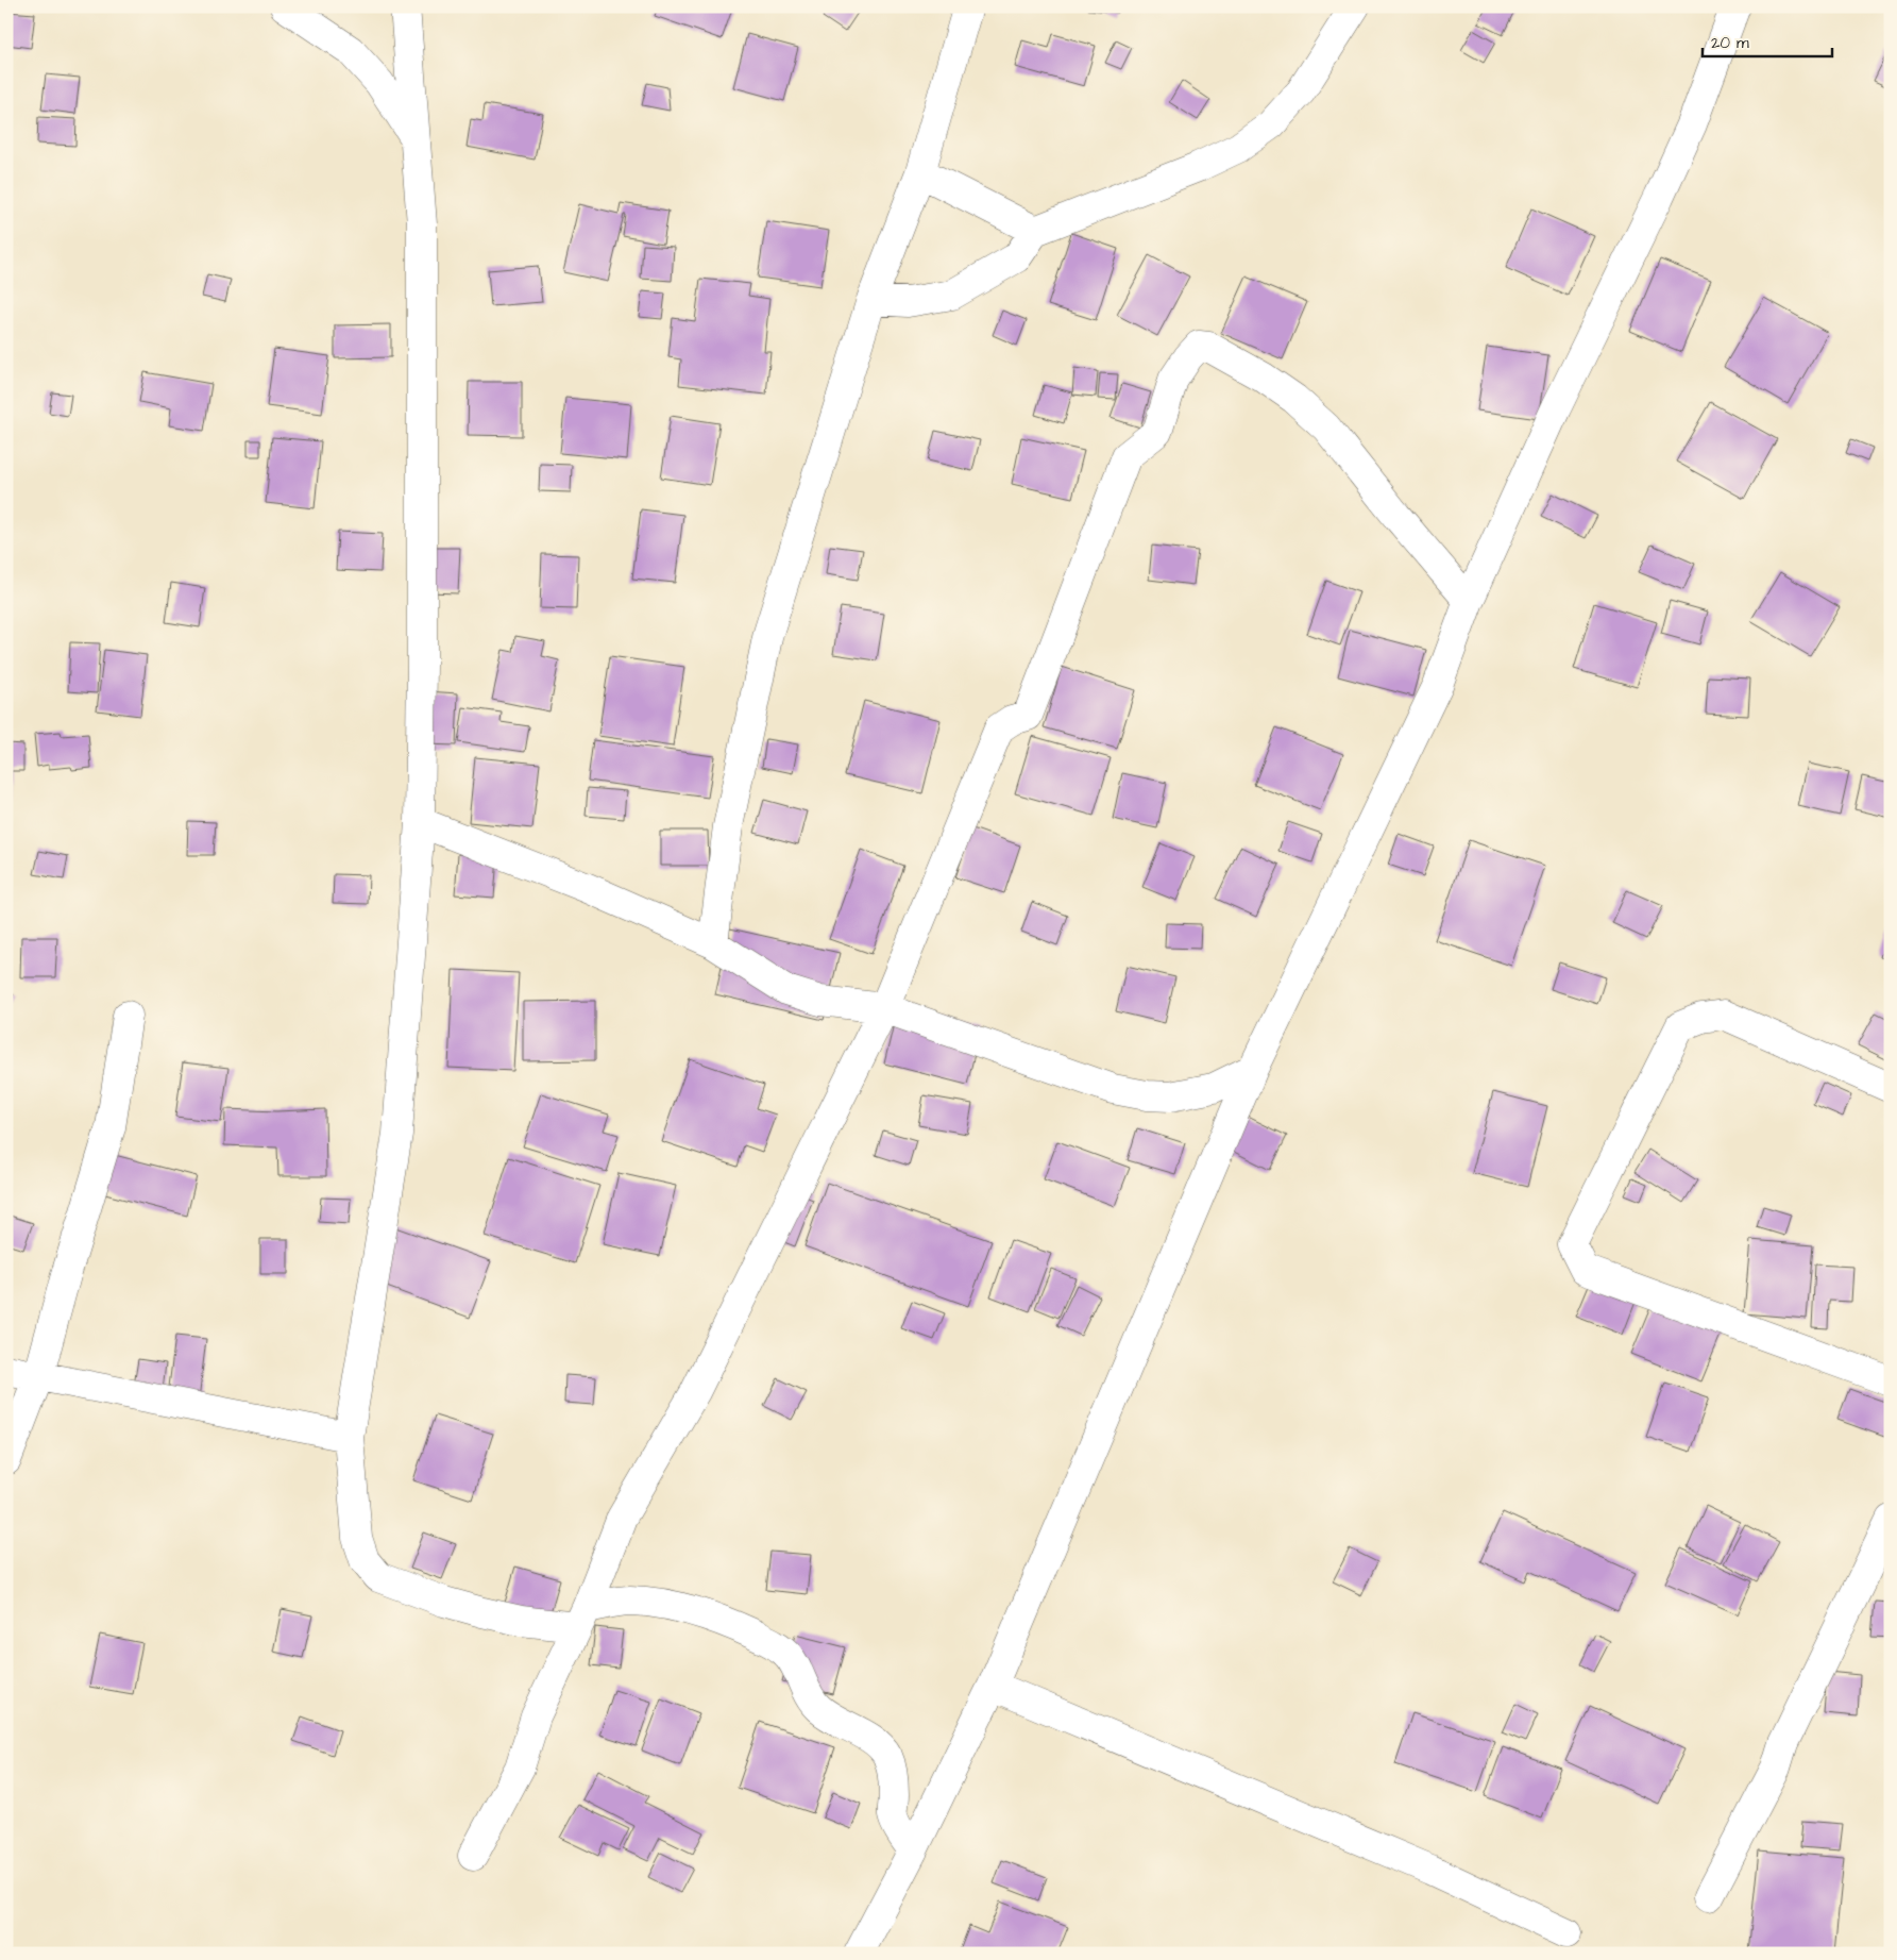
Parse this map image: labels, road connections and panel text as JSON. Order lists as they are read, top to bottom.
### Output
{
  "scale_bar": "20 m"
}
